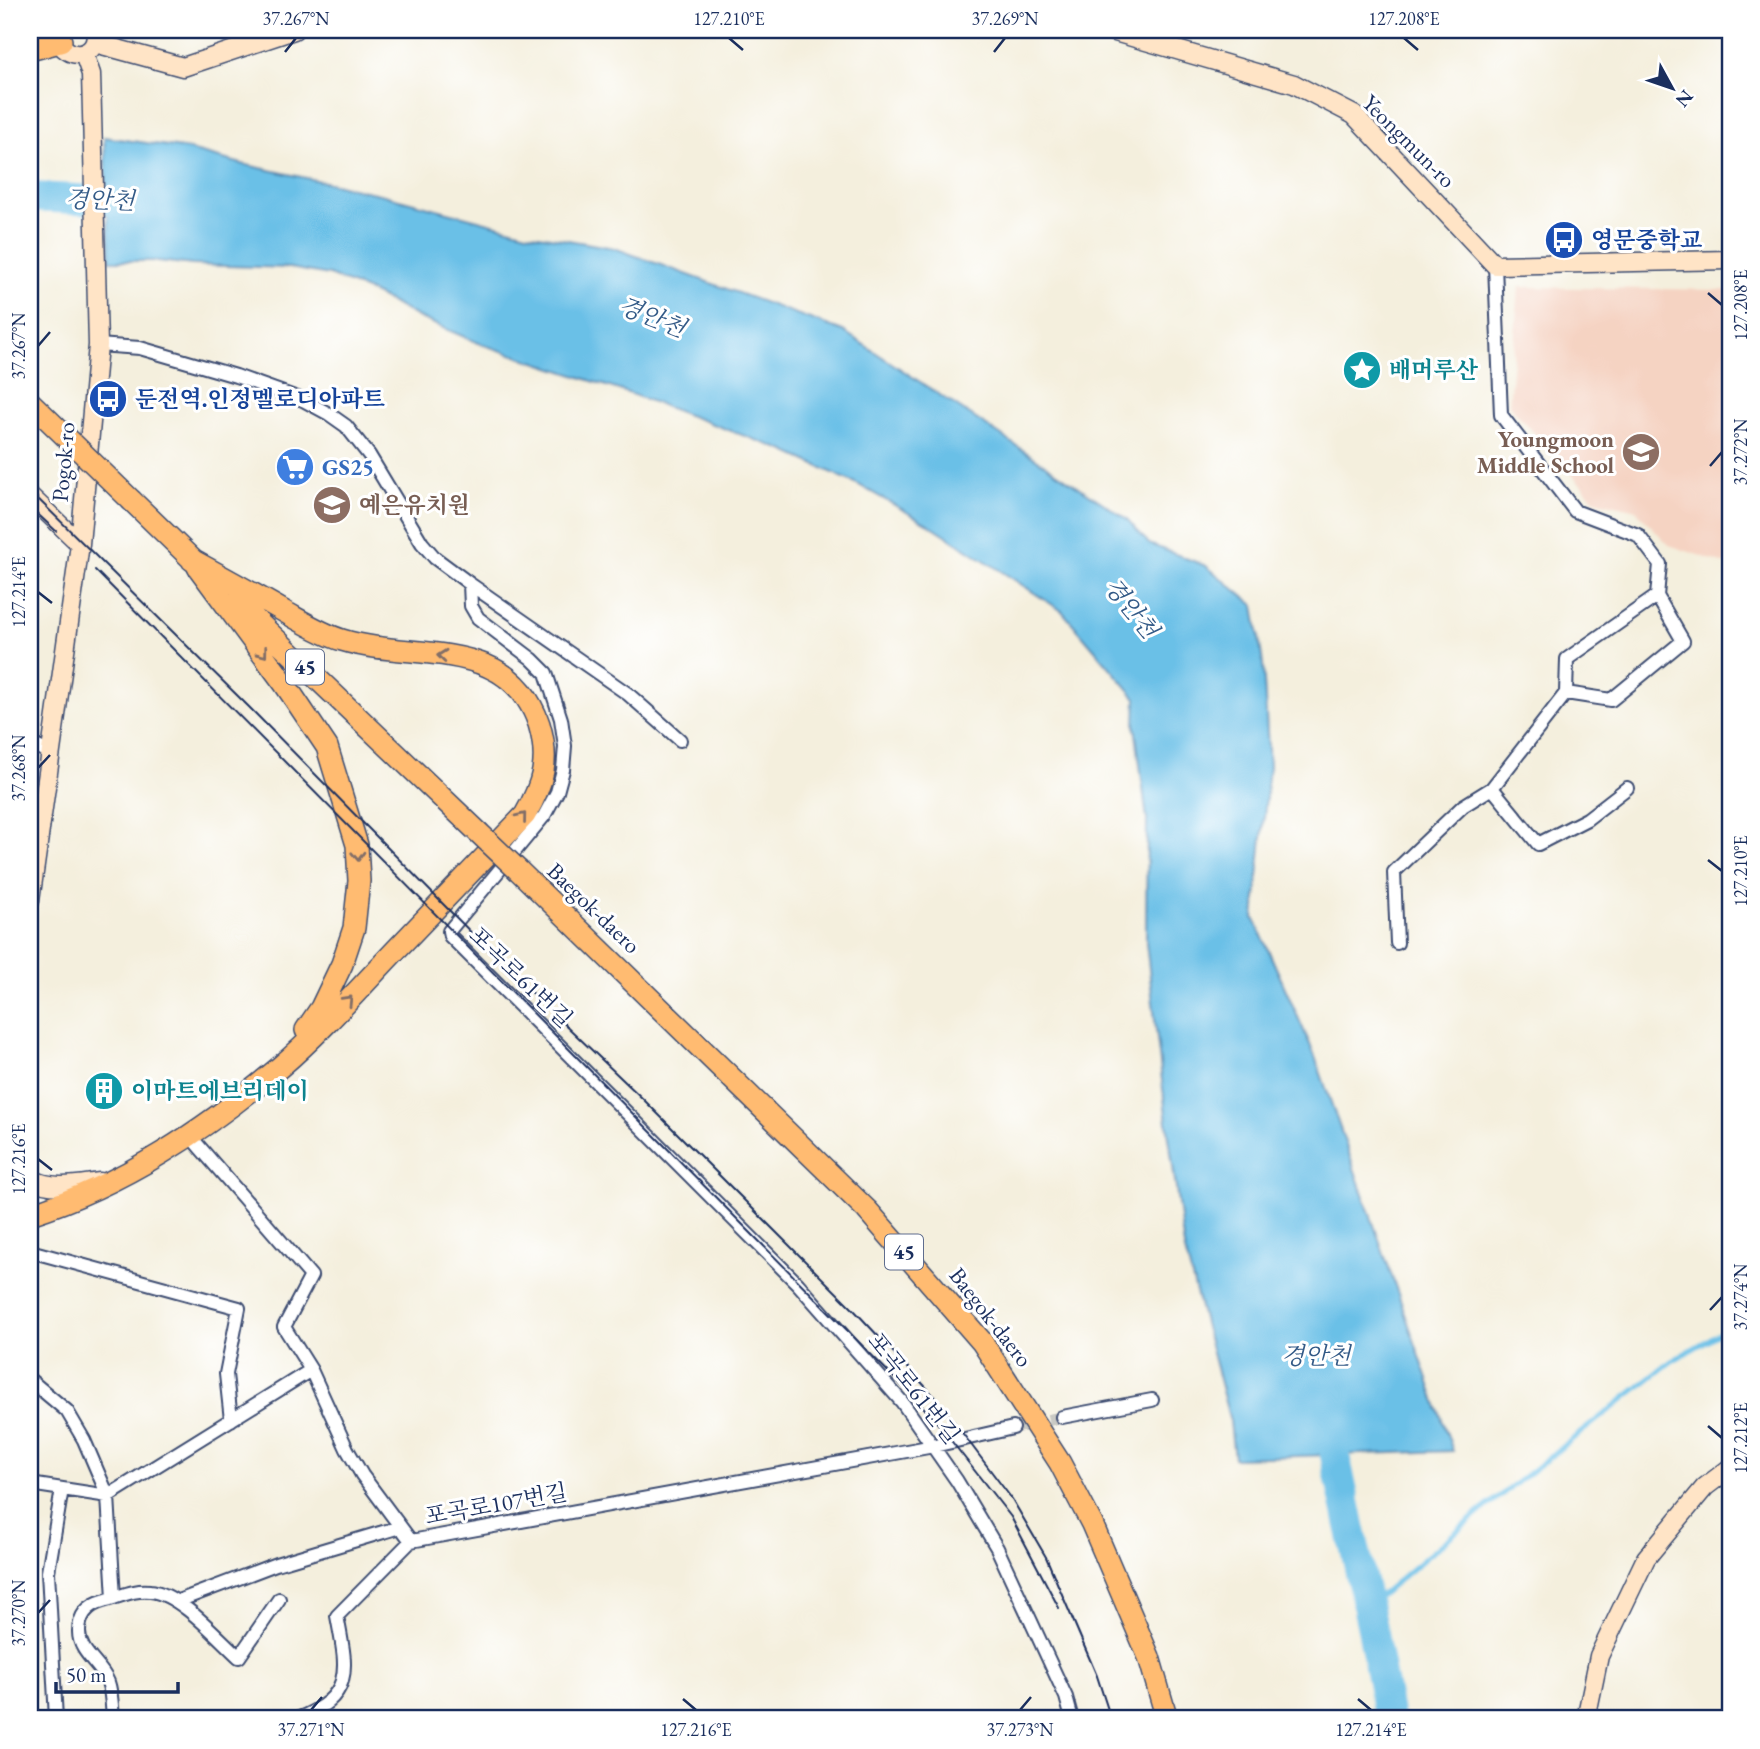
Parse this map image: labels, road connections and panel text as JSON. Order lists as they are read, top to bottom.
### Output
{
  "streets": {
    "main road": ["45", "Baegok-daero"],
    "street": [
      "Yeongmun-ro",
      "Pogok-ro",
      "포곡로61번길",
      "포곡로107번길"
    ]
  },
  "crossings": [
    ["45", "Baegok-daero"],
    ["포곡로61번길", "포곡로107번길"]
  ],
  "water": ["경안천"],
  "places": {
    "bus stop": ["영문중학교", "둔전역.인정멜로디아파트"],
    "place": ["배머루산"],
    "school or university": ["Youngmoon Middle School", "예은유치원"],
    "supermarket": ["GS25"],
    "building": ["이마트에브리데이"]
  },
  "scale_bar": "50 m",
  "north": "bottom right",
  "coordinates": [
    "37.267°N",
    "127.210°E",
    "37.269°N",
    "127.208°E",
    "37.272°N",
    "127.214°E",
    "37.268°N",
    "127.216°E",
    "37.274°N",
    "127.212°E",
    "37.270°N",
    "37.271°N",
    "37.273°N"
  ]
}
